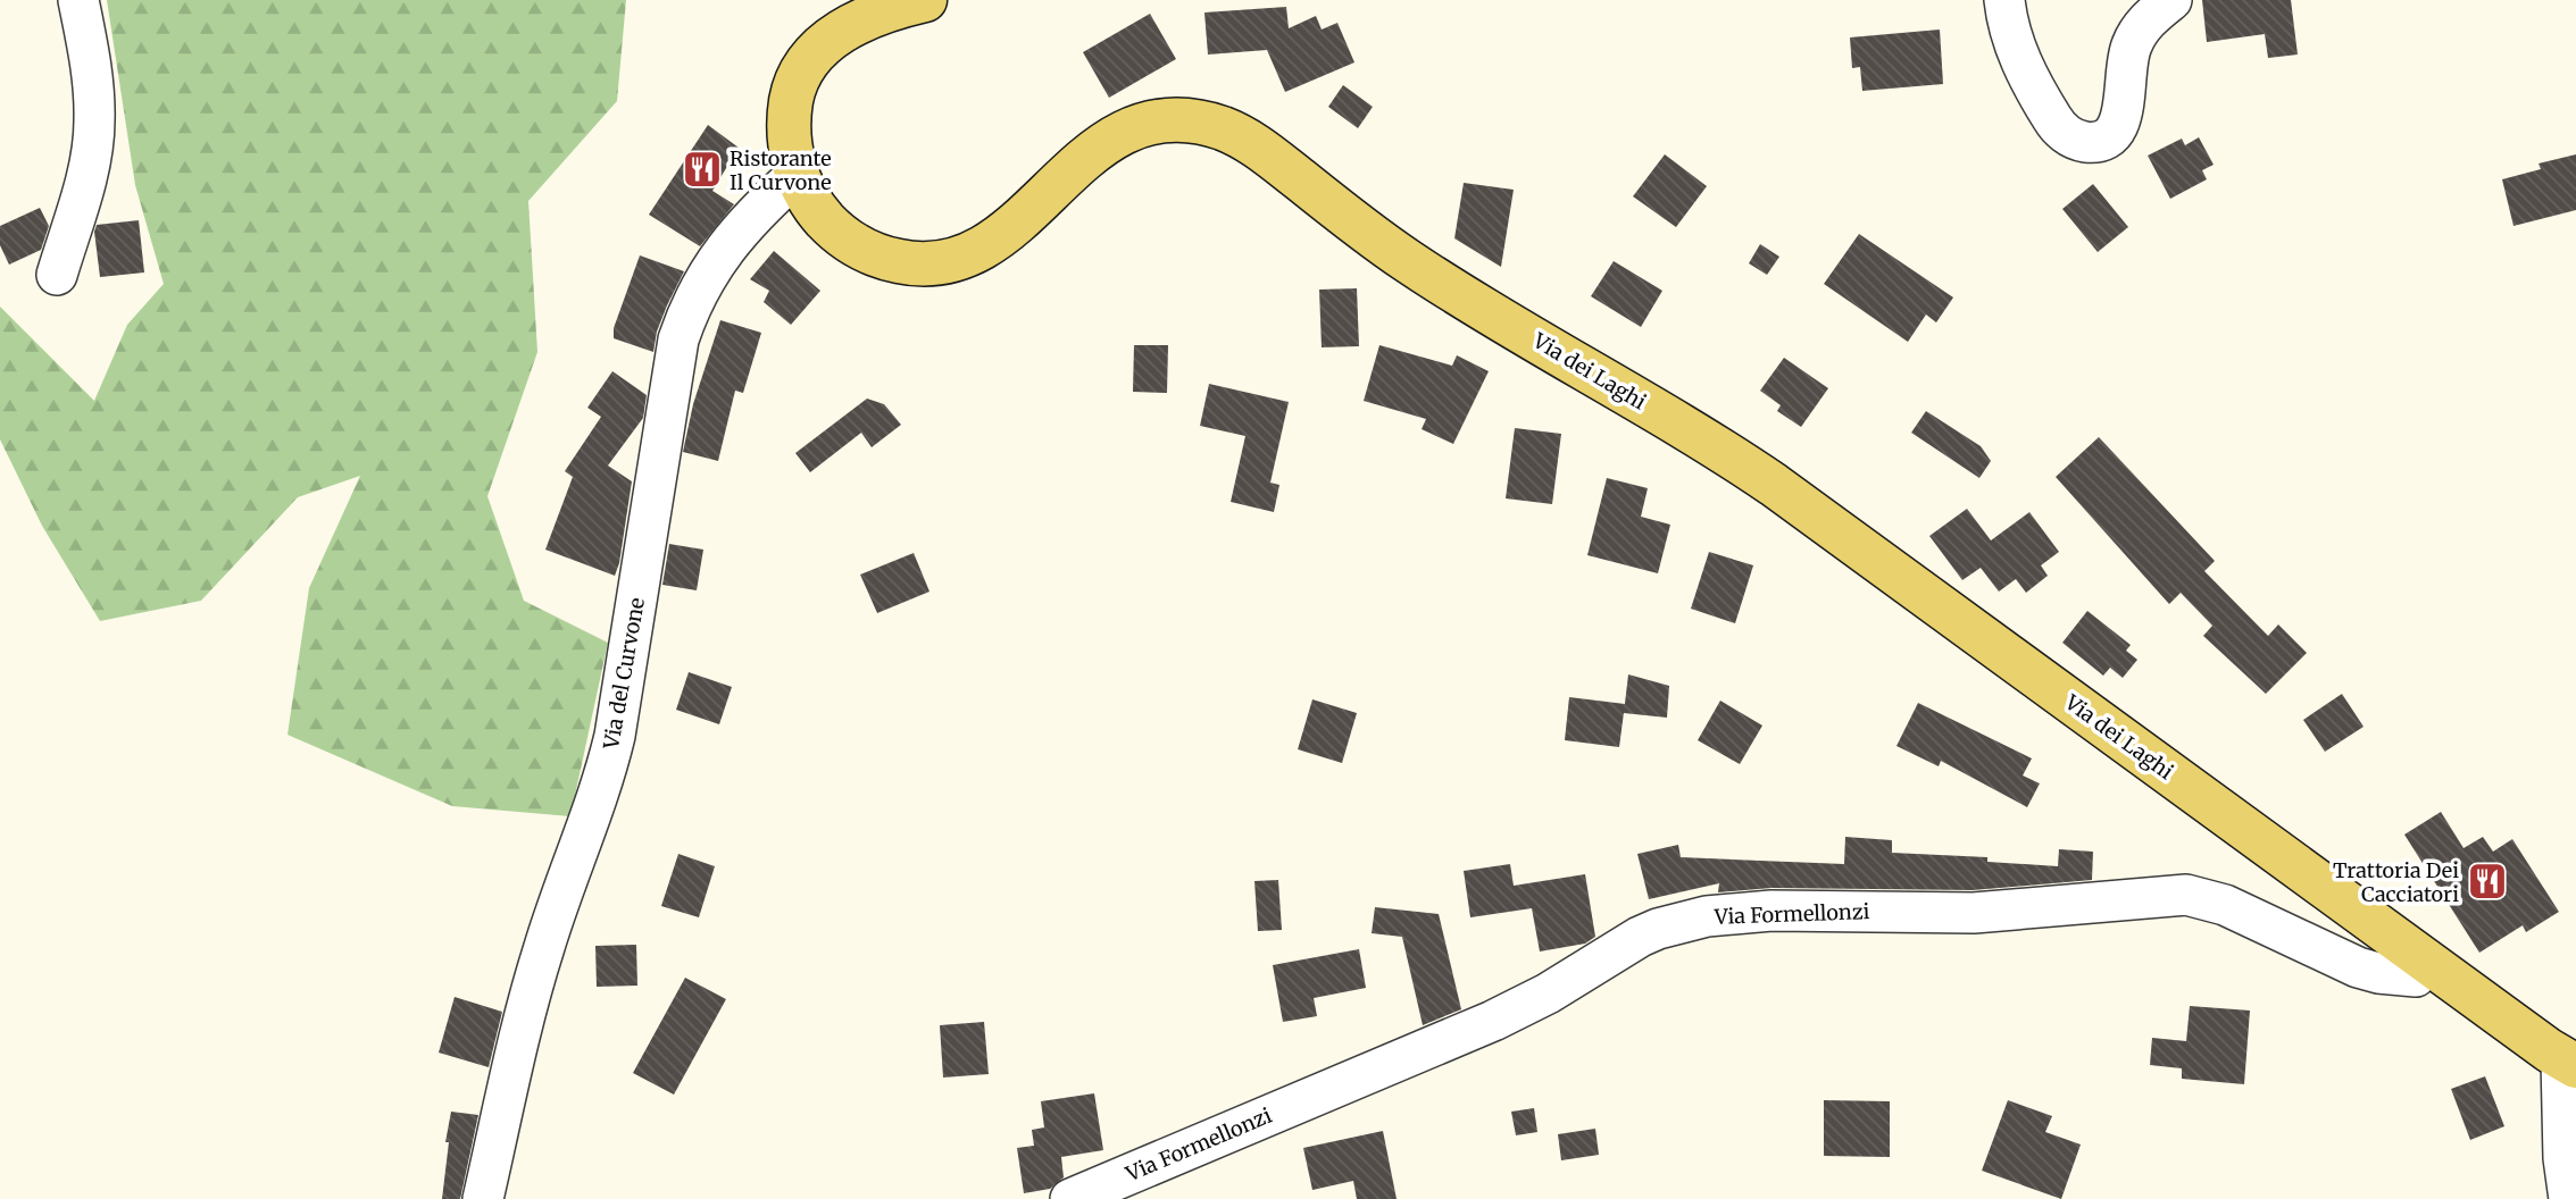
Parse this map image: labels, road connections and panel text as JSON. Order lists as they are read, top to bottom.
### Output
{
  "streets": {
    "main road": ["Via dei Laghi"],
    "street": ["Via del Curvone", "Via Formellonzi"]
  },
  "crossings": [
    ["Via dei Laghi", "Via del Curvone"],
    ["Via dei Laghi", "Via Formellonzi"]
  ],
  "places": {
    "restaurant": ["Ristorante Il Curvone", "Trattoria Dei Cacciatori"]
  }
}
